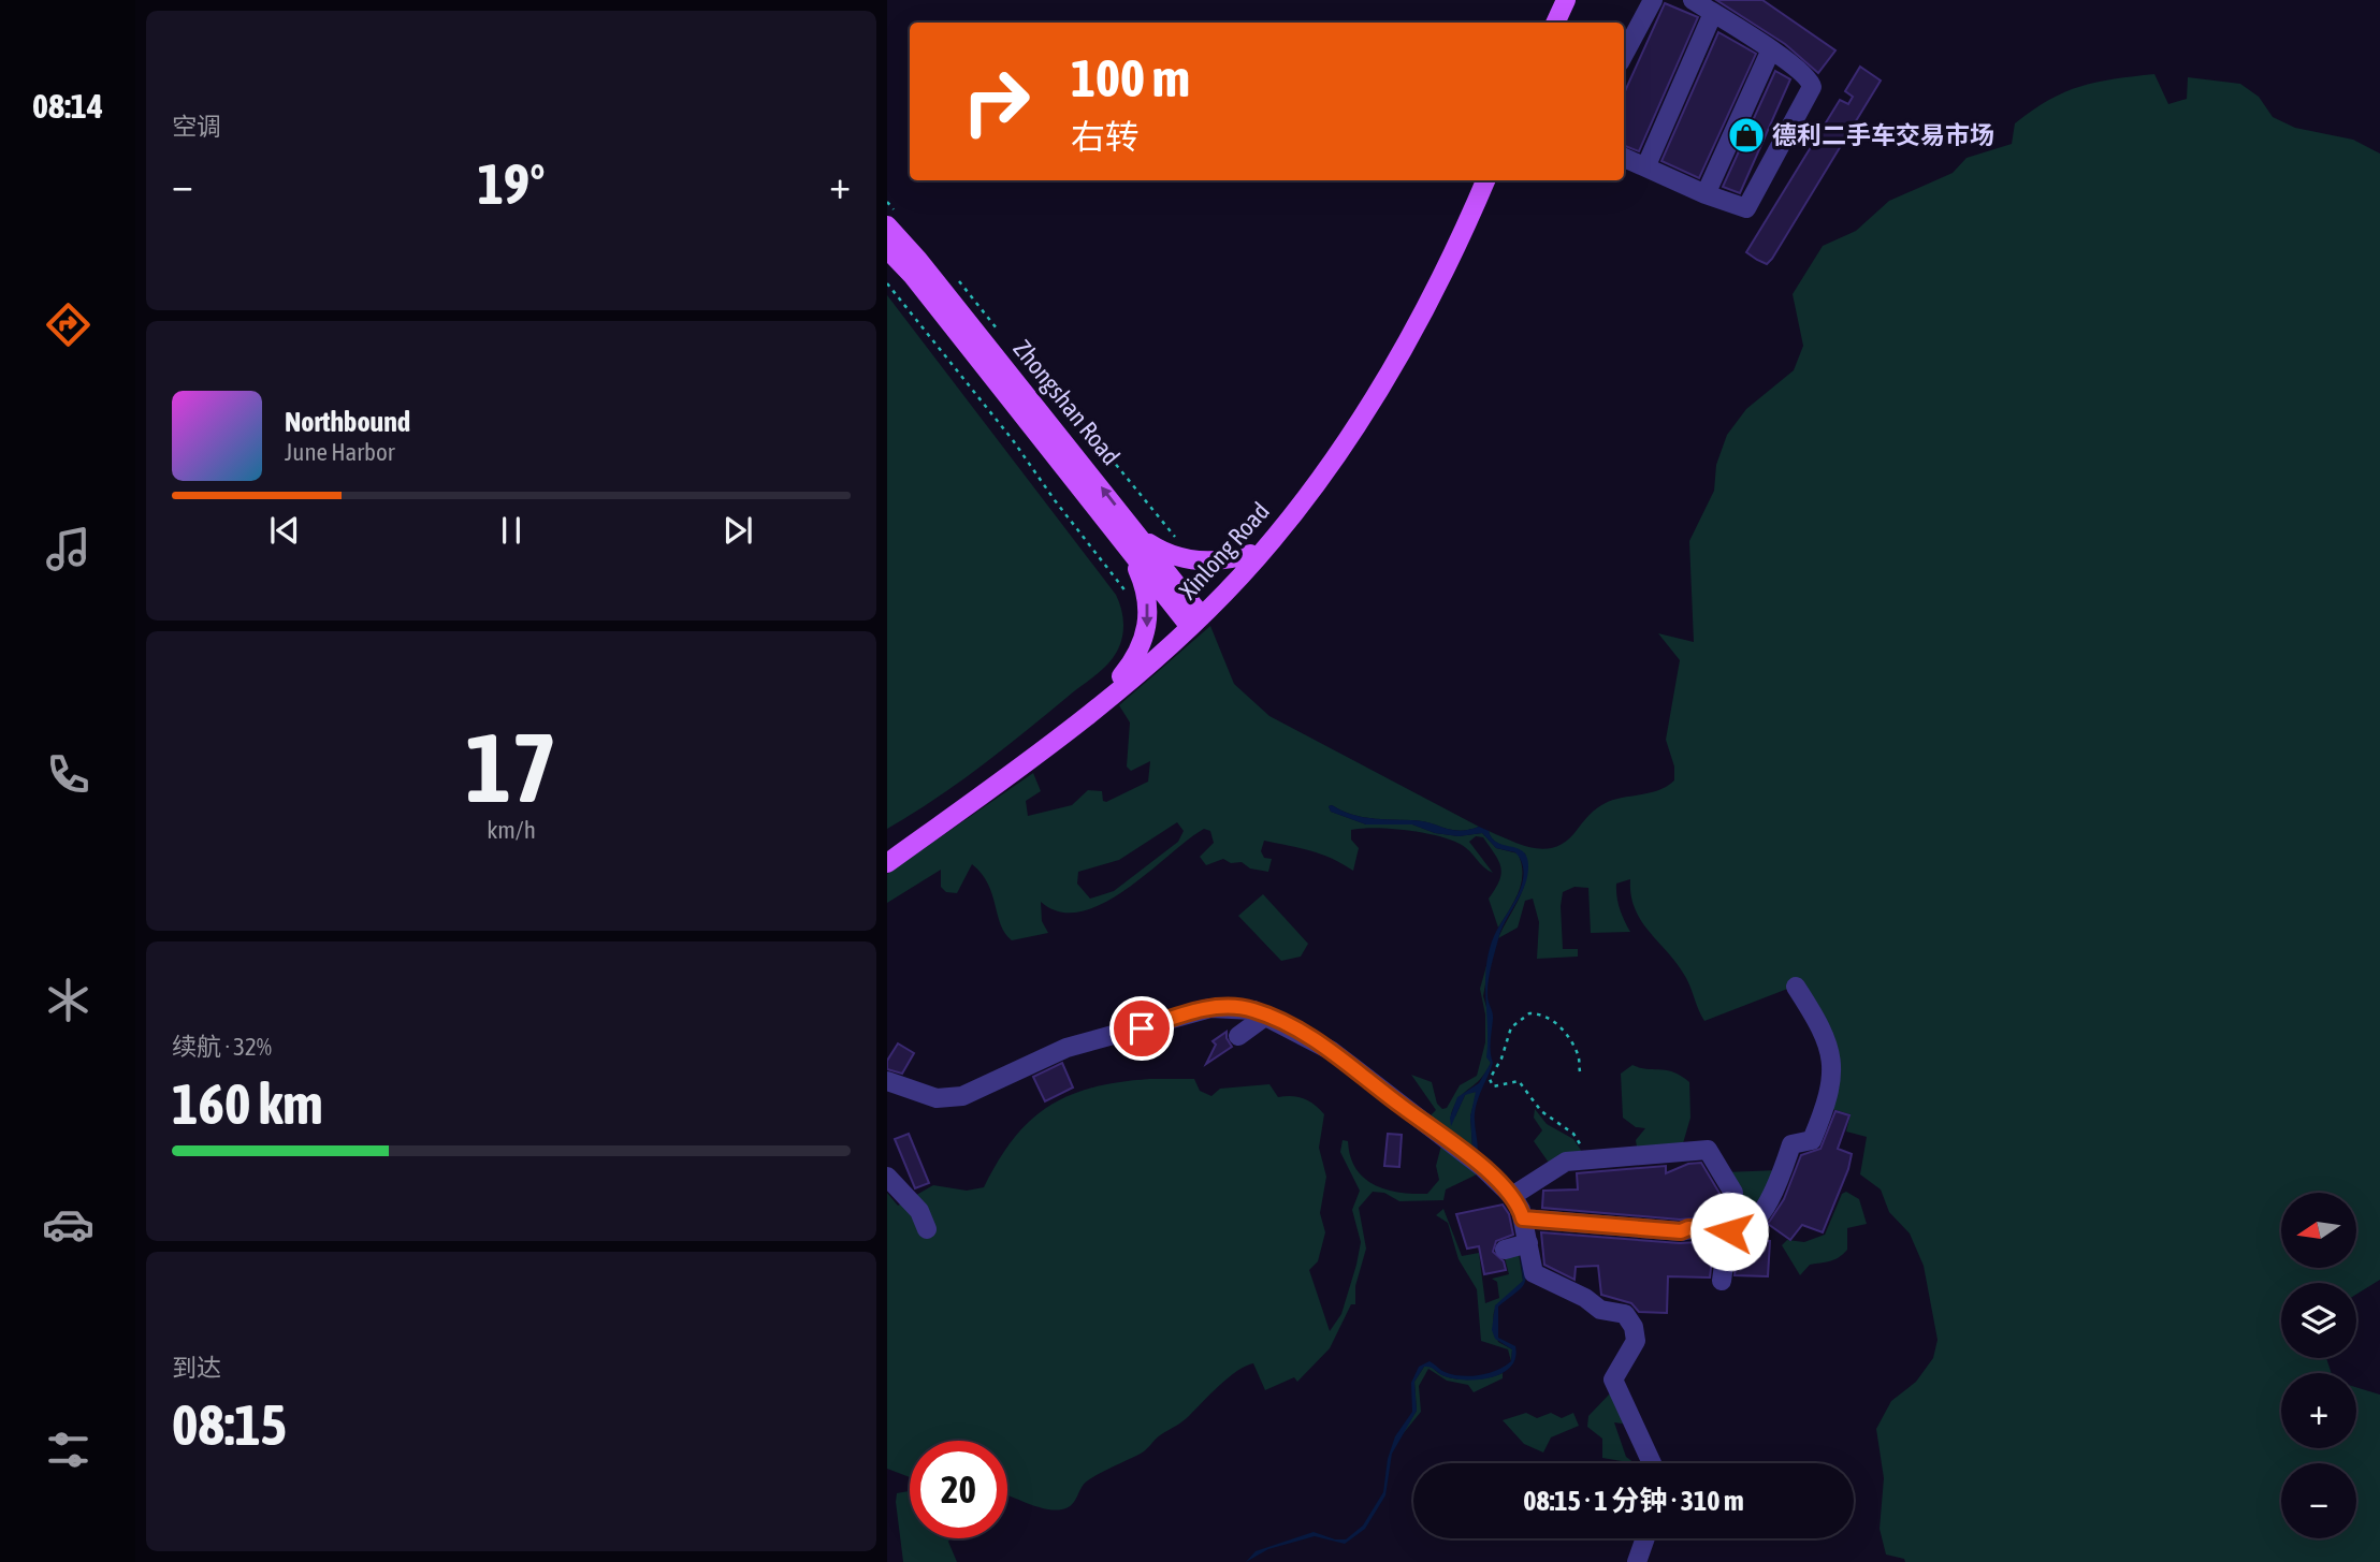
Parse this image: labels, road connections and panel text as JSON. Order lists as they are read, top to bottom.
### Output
{
  "streets": {
    "main road": ["Zhongshan Road", "Xinlong Road"]
  },
  "crossings": [
    ["Zhongshan Road", "Xinlong Road"]
  ],
  "places": {
    "shop": ["德利二手车交易市场"]
  },
  "north": "left",
  "page": {
    "tabs": "08:14",
    "tile": [
      "空调",
      ["17", "km/h"],
      ["续航 · 32%", "160 km"],
      ["到达", "08:15"]
    ],
    "turn": ["100 m", "右转"],
    "heat": ["−", "19°", "+"],
    "song": ["Northbound", "June Harbor"],
    "map_buttons": ["+", "−"],
    "limit": "20",
    "trip": "08:15 · 1 分钟 · 310 m"
  }
}
